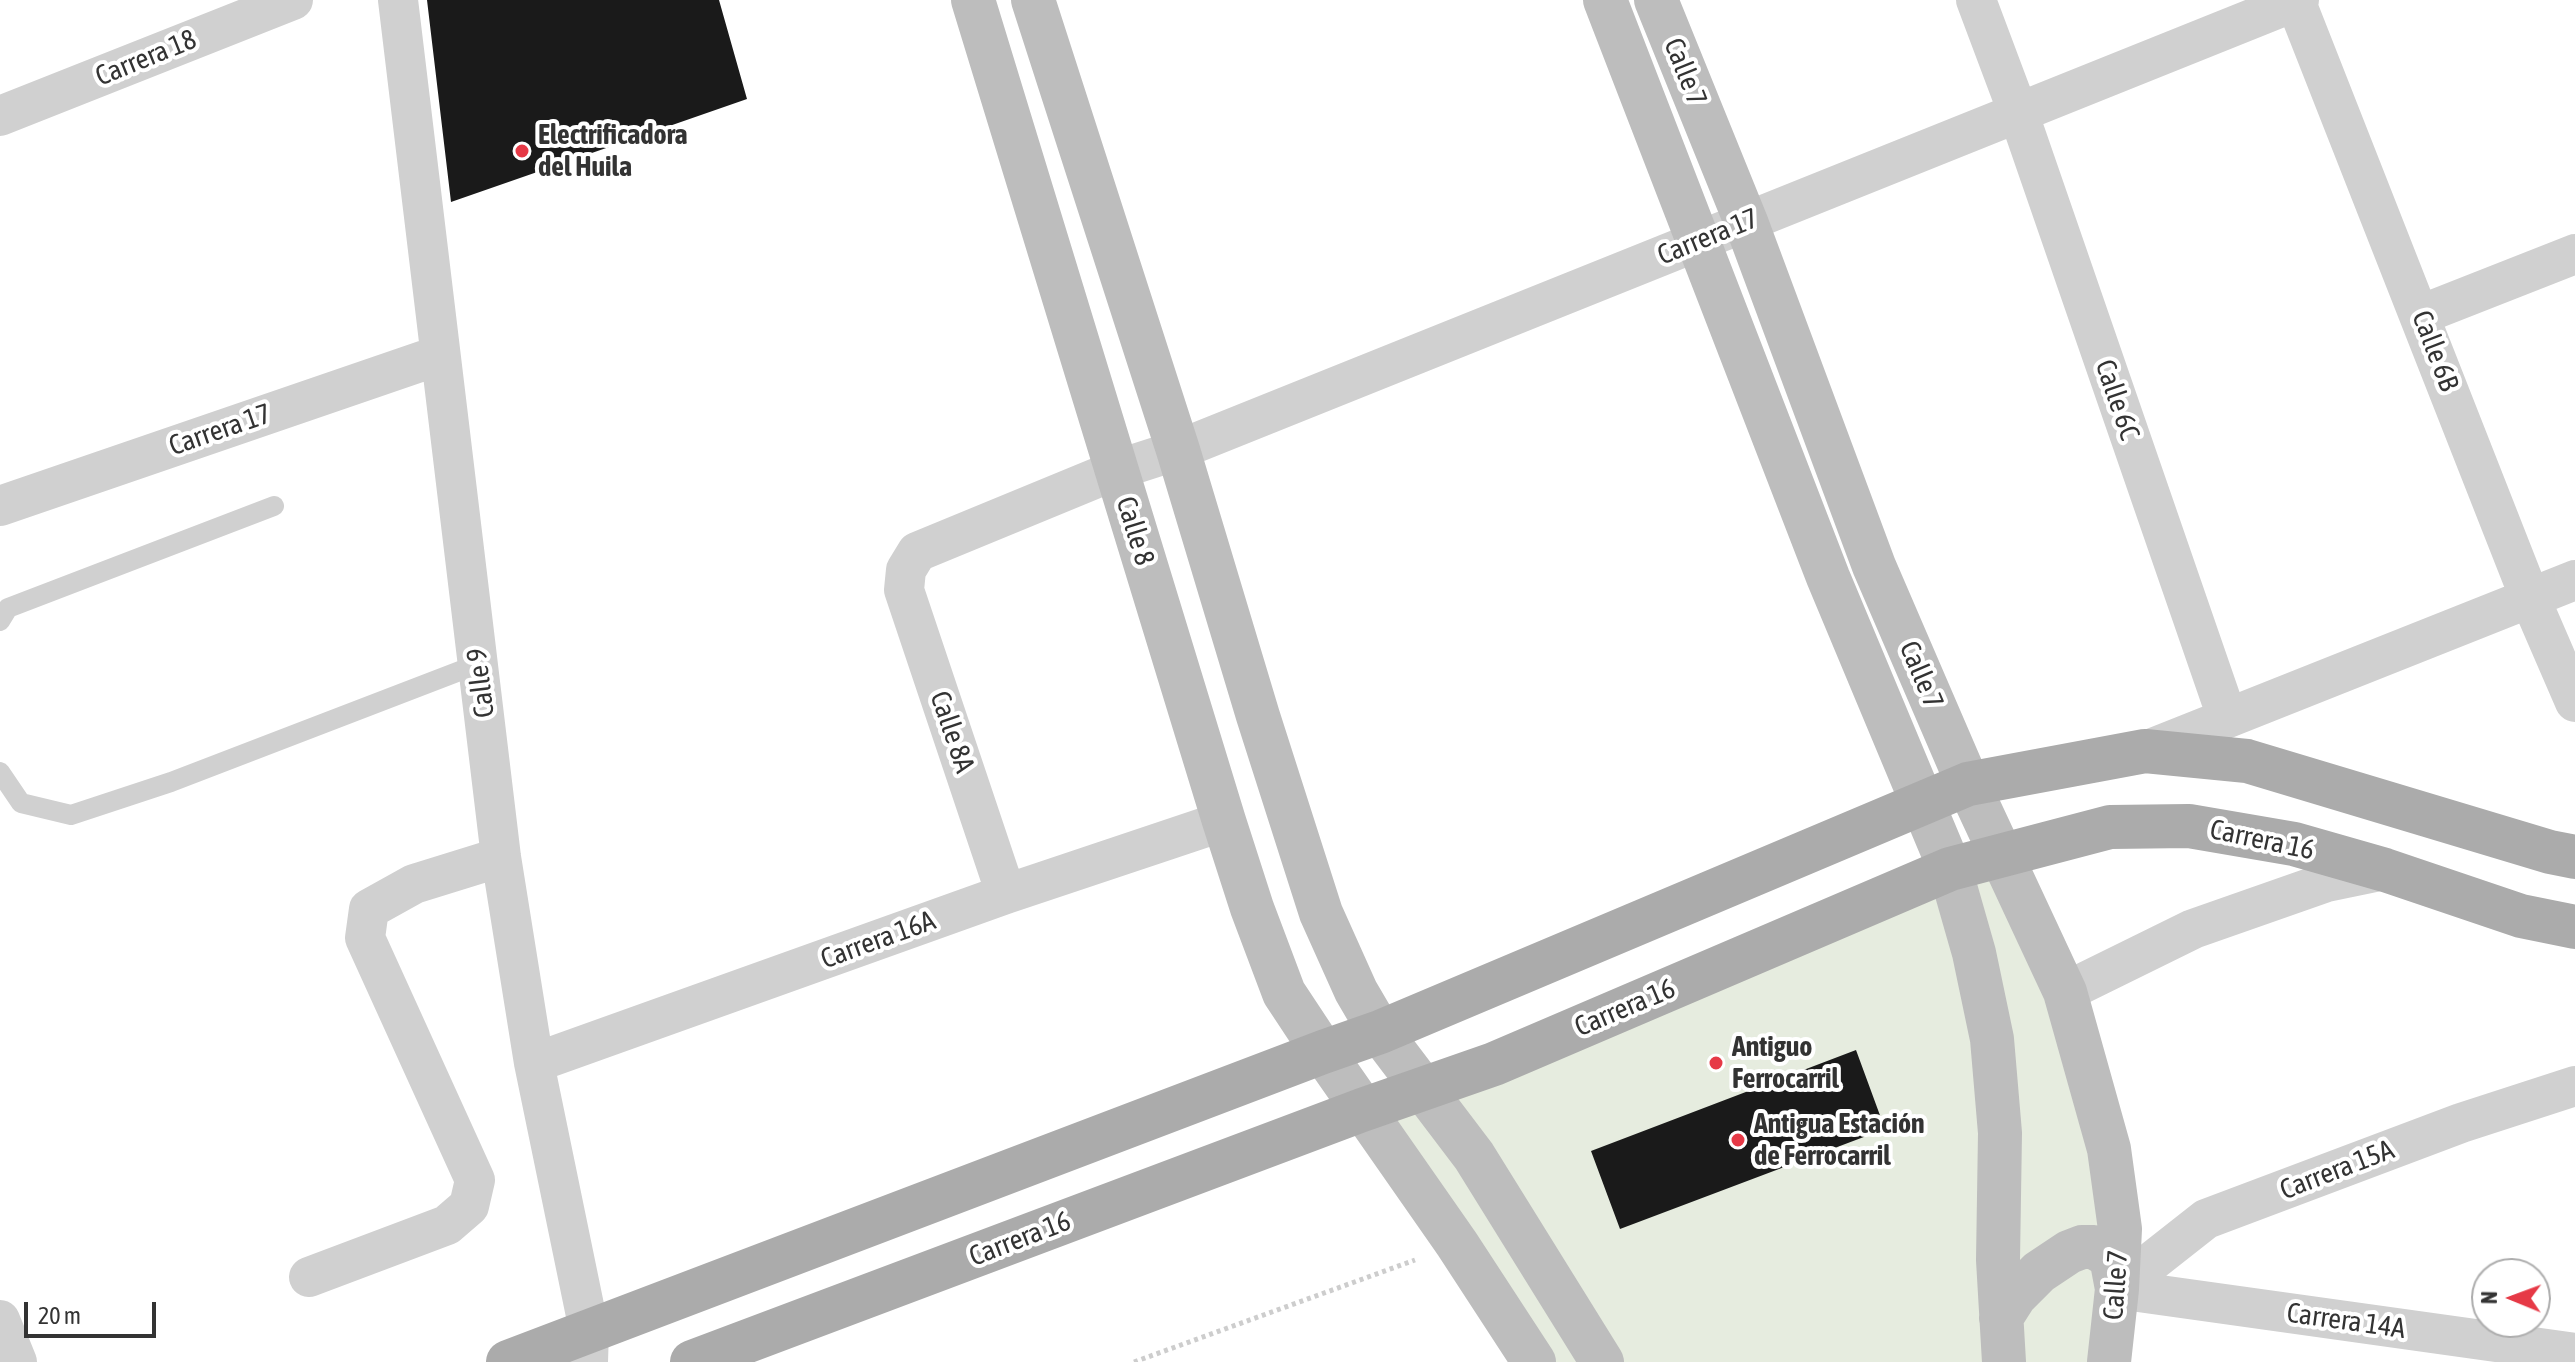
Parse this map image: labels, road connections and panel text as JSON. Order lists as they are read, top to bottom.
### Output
{
  "streets": {
    "main road": ["Calle 7", "Calle 8", "Carrera 16"],
    "street": [
      "Carrera 18",
      "Carrera 17",
      "Calle 6B",
      "Calle 6C",
      "Calle 9",
      "Calle 8A",
      "Carrera 16A",
      "Carrera 15A",
      "Carrera 14A"
    ]
  },
  "crossings": [
    ["Calle 7", "Carrera 17"],
    ["Calle 7", "Carrera 16"],
    ["Calle 7", "Carrera 15A"],
    ["Calle 7", "Carrera 14A"],
    ["Carrera 17", "Calle 6B"],
    ["Carrera 17", "Calle 6C"],
    ["Carrera 17", "Calle 8"],
    ["Carrera 17", "Calle 9"],
    ["Carrera 17", "Calle 8A"],
    ["Calle 8", "Carrera 16"],
    ["Calle 8", "Carrera 16A"],
    ["Calle 9", "Carrera 16A"],
    ["Calle 8A", "Carrera 16A"],
    ["Carrera 15A", "Carrera 14A"]
  ],
  "places": ["Electrificadora del Huila", "Antiguo Ferrocarril", "Antigua Estación de Ferrocarril"],
  "scale_bar": "20 m",
  "north": "left"
}
